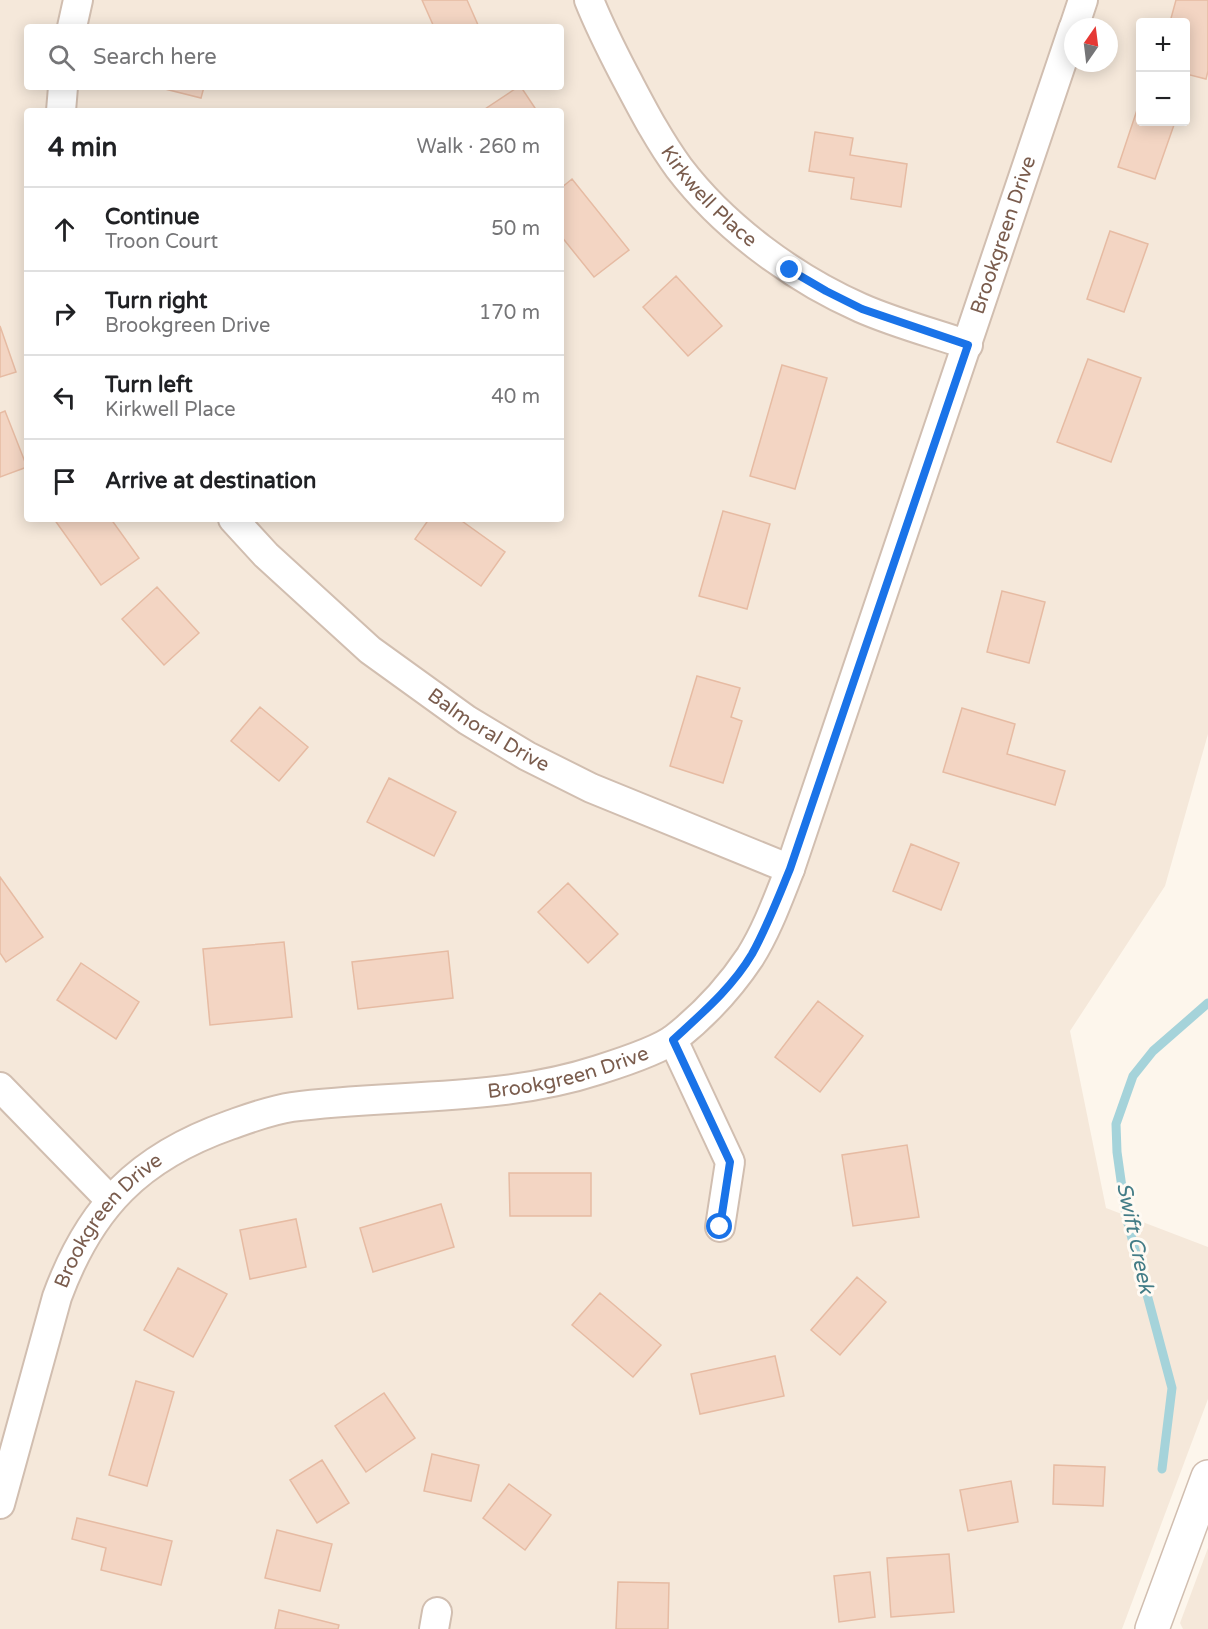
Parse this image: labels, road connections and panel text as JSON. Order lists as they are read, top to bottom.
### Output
{
  "streets": {
    "street": ["Kirkwell Place", "Brookgreen Drive", "Balmoral Drive"]
  },
  "crossings": [
    ["Kirkwell Place", "Brookgreen Drive"],
    ["Brookgreen Drive", "Balmoral Drive"]
  ],
  "water": ["Swift Creek"],
  "north": "top",
  "page": {
    "map_buttons": ["+", "−"],
    "search": "Search here",
    "heading": ["4 min", "Walk · 260 m"],
    "list": [
      ["Continue", "Troon Court", "50 m"],
      ["Turn right", "Brookgreen Drive", "170 m"],
      ["Turn left", "Kirkwell Place", "40 m"],
      "Arrive at destination"
    ]
  }
}
